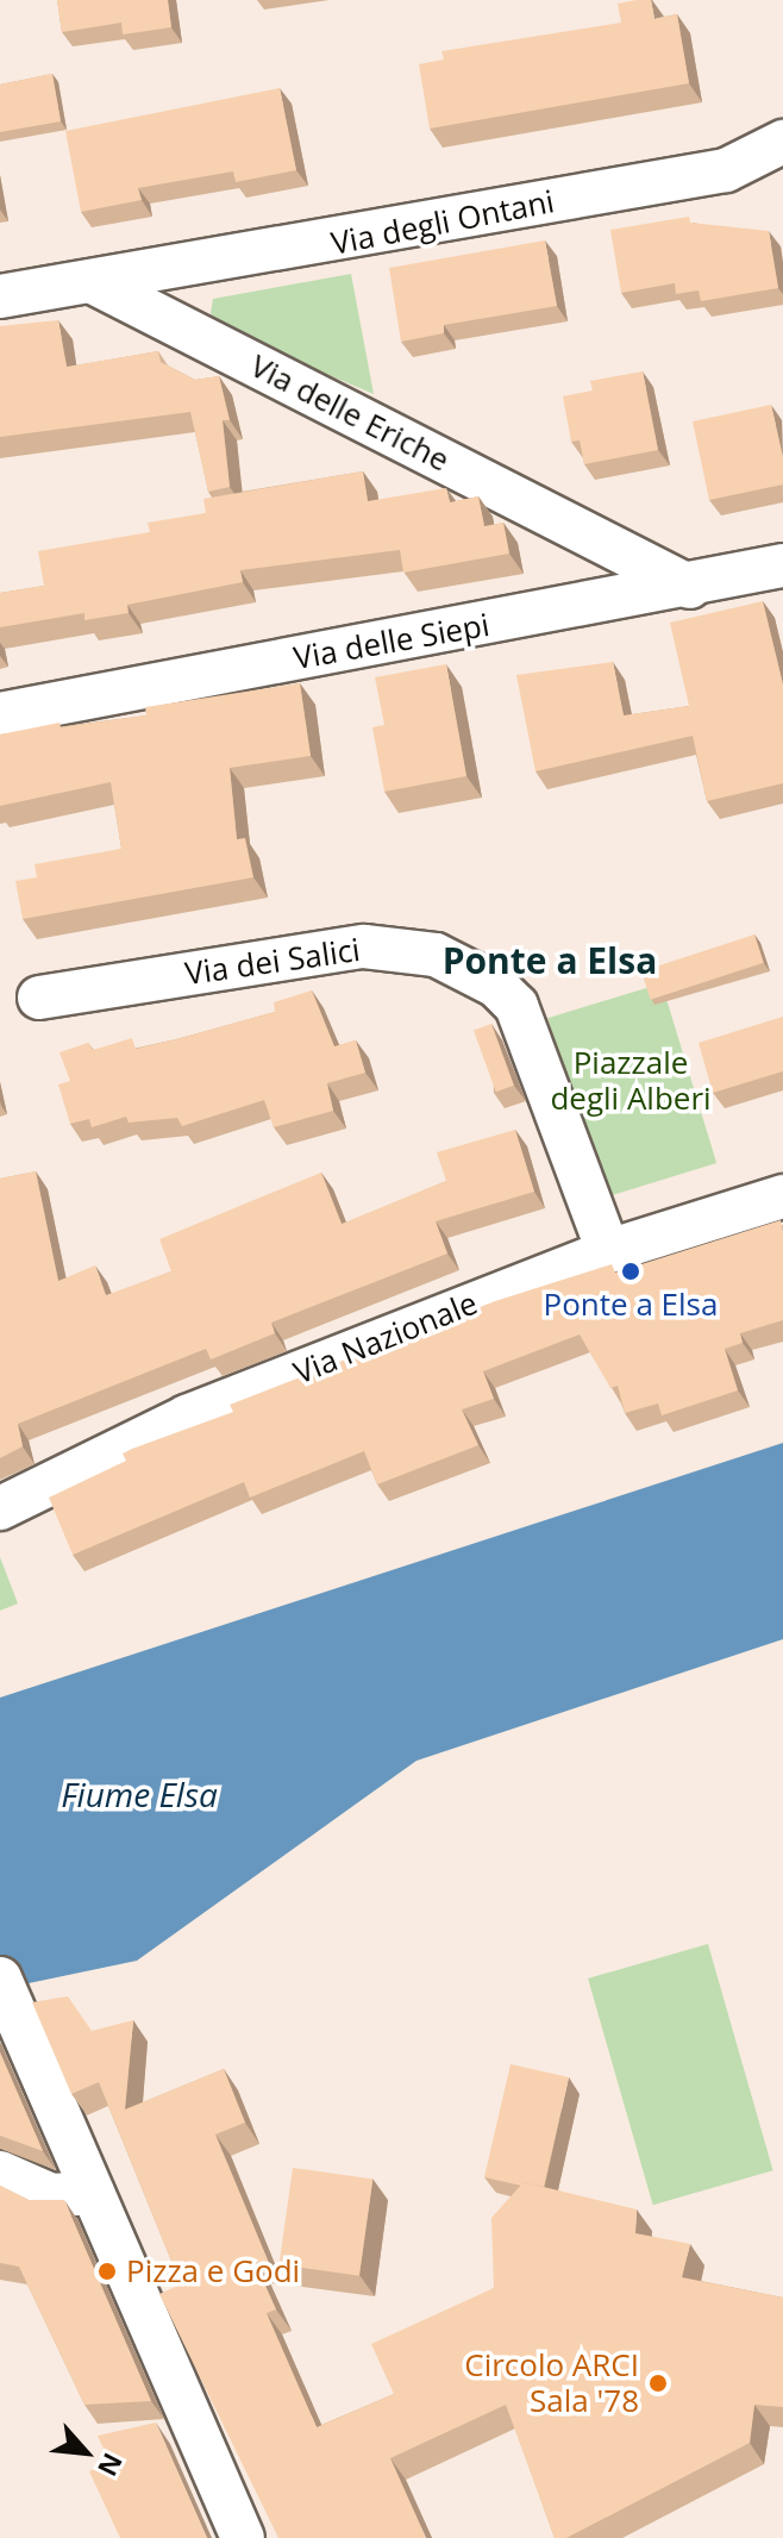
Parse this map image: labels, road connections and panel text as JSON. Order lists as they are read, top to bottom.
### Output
{
  "streets": {
    "street": [
      "Via degli Ontani",
      "Via delle Eriche",
      "Via delle Siepi",
      "Via dei Salici",
      "Via Nazionale"
    ]
  },
  "crossings": [
    ["Via degli Ontani", "Via delle Eriche"],
    ["Via delle Eriche", "Via delle Siepi"],
    ["Via dei Salici", "Via Nazionale"]
  ],
  "districts": ["Ponte a Elsa"],
  "water": ["Fiume Elsa"],
  "parks": ["Piazzale degli Alberi"],
  "places": ["Ponte a Elsa", "Pizza e Godi", "Circolo ARCI Sala '78"],
  "north": "bottom right"
}
